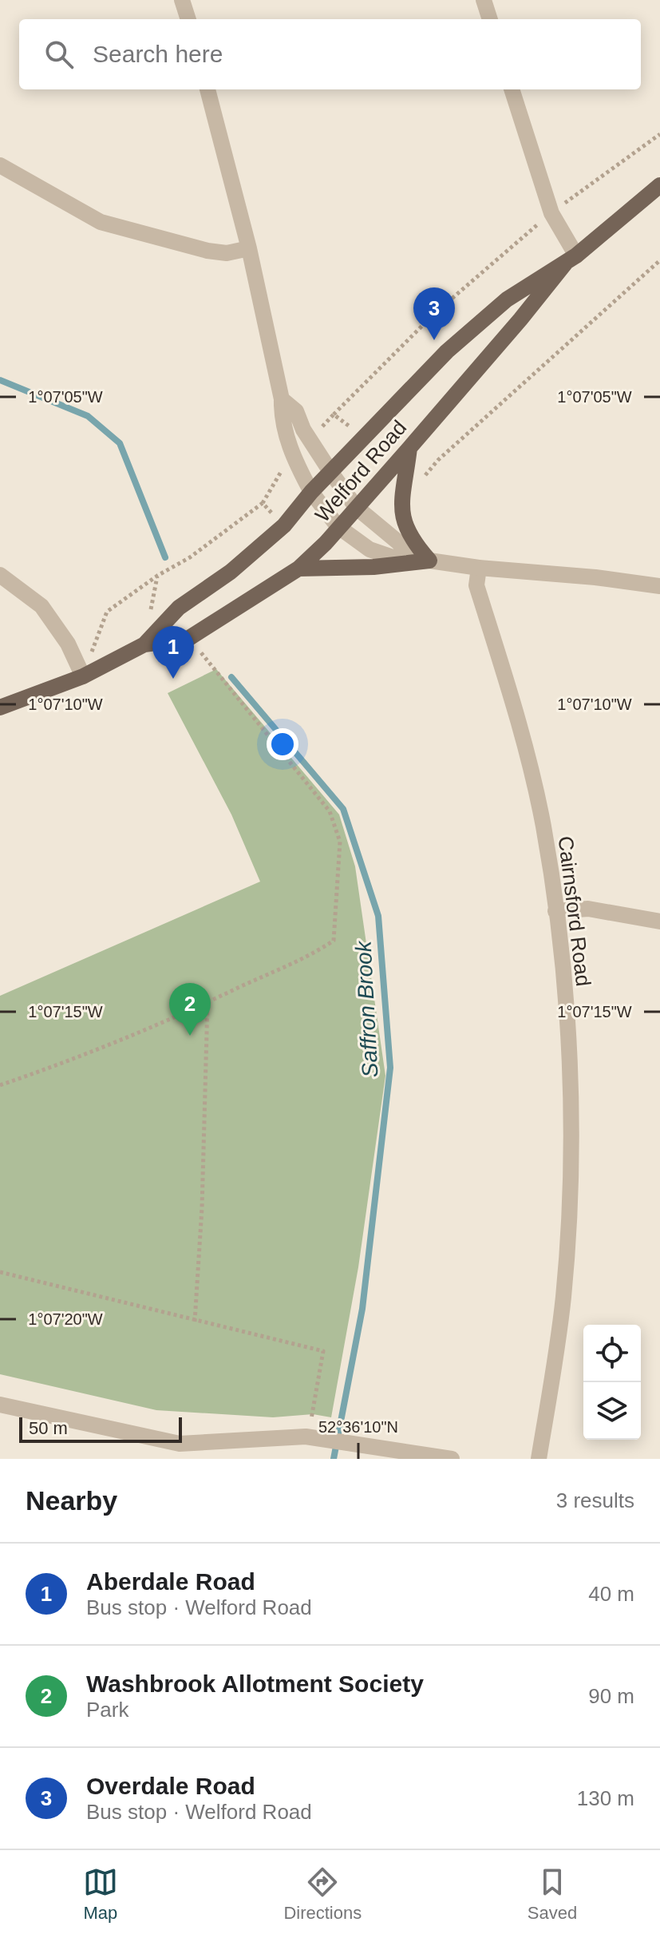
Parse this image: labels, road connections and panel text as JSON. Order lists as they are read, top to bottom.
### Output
{
  "streets": {
    "main road": ["Welford Road"],
    "street": ["Cairnsford Road"]
  },
  "water": ["Saffron Brook"],
  "scale_bar": "50 m",
  "page": {
    "search": "Search here",
    "pins": ["3", "1", "2"],
    "scale": "50 m",
    "heading": ["Nearby", "3 results"],
    "list": [
      {
        "mark": "1",
        "name": "Aberdale Road",
        "note": "Bus stop · Welford Road",
        "value": "40 m"
      },
      {
        "mark": "2",
        "name": "Washbrook Allotment Society",
        "note": "Park",
        "value": "90 m"
      },
      {
        "mark": "3",
        "name": "Overdale Road",
        "note": "Bus stop · Welford Road",
        "value": "130 m"
      }
    ],
    "nav": ["Map", "Directions", "Saved"]
  },
  "coordinates": [
    "1°07'05\"W",
    "1°07'10\"W",
    "1°07'15\"W",
    "1°07'20\"W",
    "52°36'10\"N"
  ]
}
